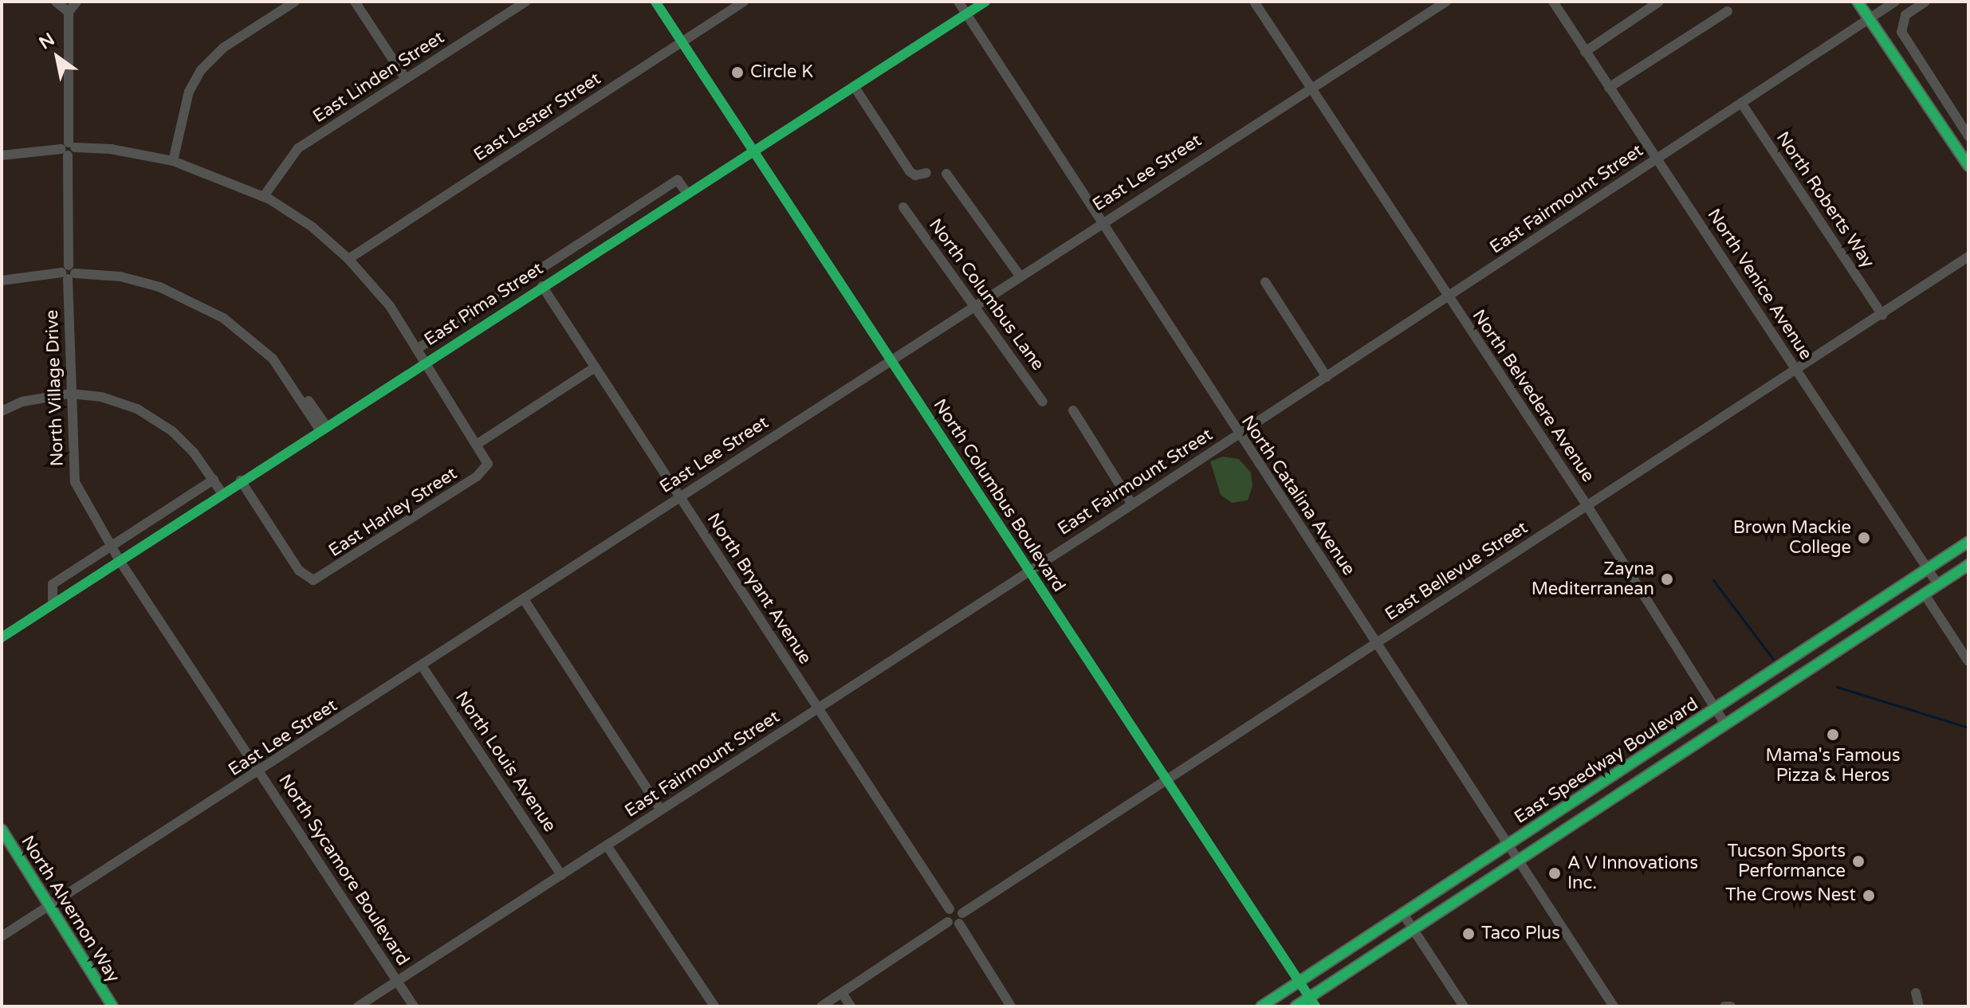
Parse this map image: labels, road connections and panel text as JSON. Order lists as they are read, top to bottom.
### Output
{
  "streets": {
    "main road": ["East Speedway Boulevard", "North Alvernon Way"],
    "street": [
      "East Linden Street",
      "East Lester Street",
      "East Lee Street",
      "East Fairmount Street",
      "North Roberts Way",
      "North Venice Avenue",
      "North Columbus Lane",
      "East Pima Street",
      "North Village Drive",
      "North Belvedere Avenue",
      "North Columbus Boulevard",
      "North Catalina Avenue",
      "East Harley Street",
      "East Bellevue Street",
      "North Bryant Avenue",
      "North Louis Avenue",
      "North Sycamore Boulevard"
    ]
  },
  "crossings": [
    ["East Lester Street", "North Columbus Boulevard"],
    ["East Lee Street", "North Columbus Lane"],
    ["East Lee Street", "North Belvedere Avenue"],
    ["East Lee Street", "North Columbus Boulevard"],
    ["East Lee Street", "North Catalina Avenue"],
    ["East Lee Street", "North Bryant Avenue"],
    ["East Lee Street", "North Louis Avenue"],
    ["East Lee Street", "North Sycamore Boulevard"],
    ["East Lee Street", "North Alvernon Way"],
    ["East Fairmount Street", "North Roberts Way"],
    ["East Fairmount Street", "North Venice Avenue"],
    ["East Fairmount Street", "North Belvedere Avenue"],
    ["East Fairmount Street", "North Columbus Boulevard"],
    ["East Fairmount Street", "North Catalina Avenue"],
    ["East Fairmount Street", "North Bryant Avenue"],
    ["East Fairmount Street", "North Louis Avenue"],
    ["East Fairmount Street", "North Sycamore Boulevard"],
    ["North Roberts Way", "East Bellevue Street"],
    ["North Venice Avenue", "East Bellevue Street"],
    ["North Venice Avenue", "East Speedway Boulevard"],
    ["East Pima Street", "North Village Drive"],
    ["East Pima Street", "North Columbus Boulevard"],
    ["East Pima Street", "North Catalina Avenue"],
    ["East Pima Street", "East Harley Street"],
    ["East Pima Street", "North Bryant Avenue"],
    ["East Pima Street", "North Sycamore Boulevard"],
    ["North Village Drive", "North Sycamore Boulevard"],
    ["North Belvedere Avenue", "East Bellevue Street"],
    ["North Belvedere Avenue", "East Speedway Boulevard"],
    ["North Columbus Boulevard", "East Bellevue Street"],
    ["North Columbus Boulevard", "East Speedway Boulevard"],
    ["North Catalina Avenue", "East Bellevue Street"],
    ["North Catalina Avenue", "East Speedway Boulevard"],
    ["East Bellevue Street", "North Bryant Avenue"]
  ],
  "places": [
    "Circle K",
    "Brown Mackie College",
    "Zayna Mediterranean",
    "Mama's Famous Pizza & Heros",
    "Tucson Sports Performance",
    "A V Innovations Inc.",
    "The Crows Nest",
    "Taco Plus"
  ],
  "north": "top left"
}
